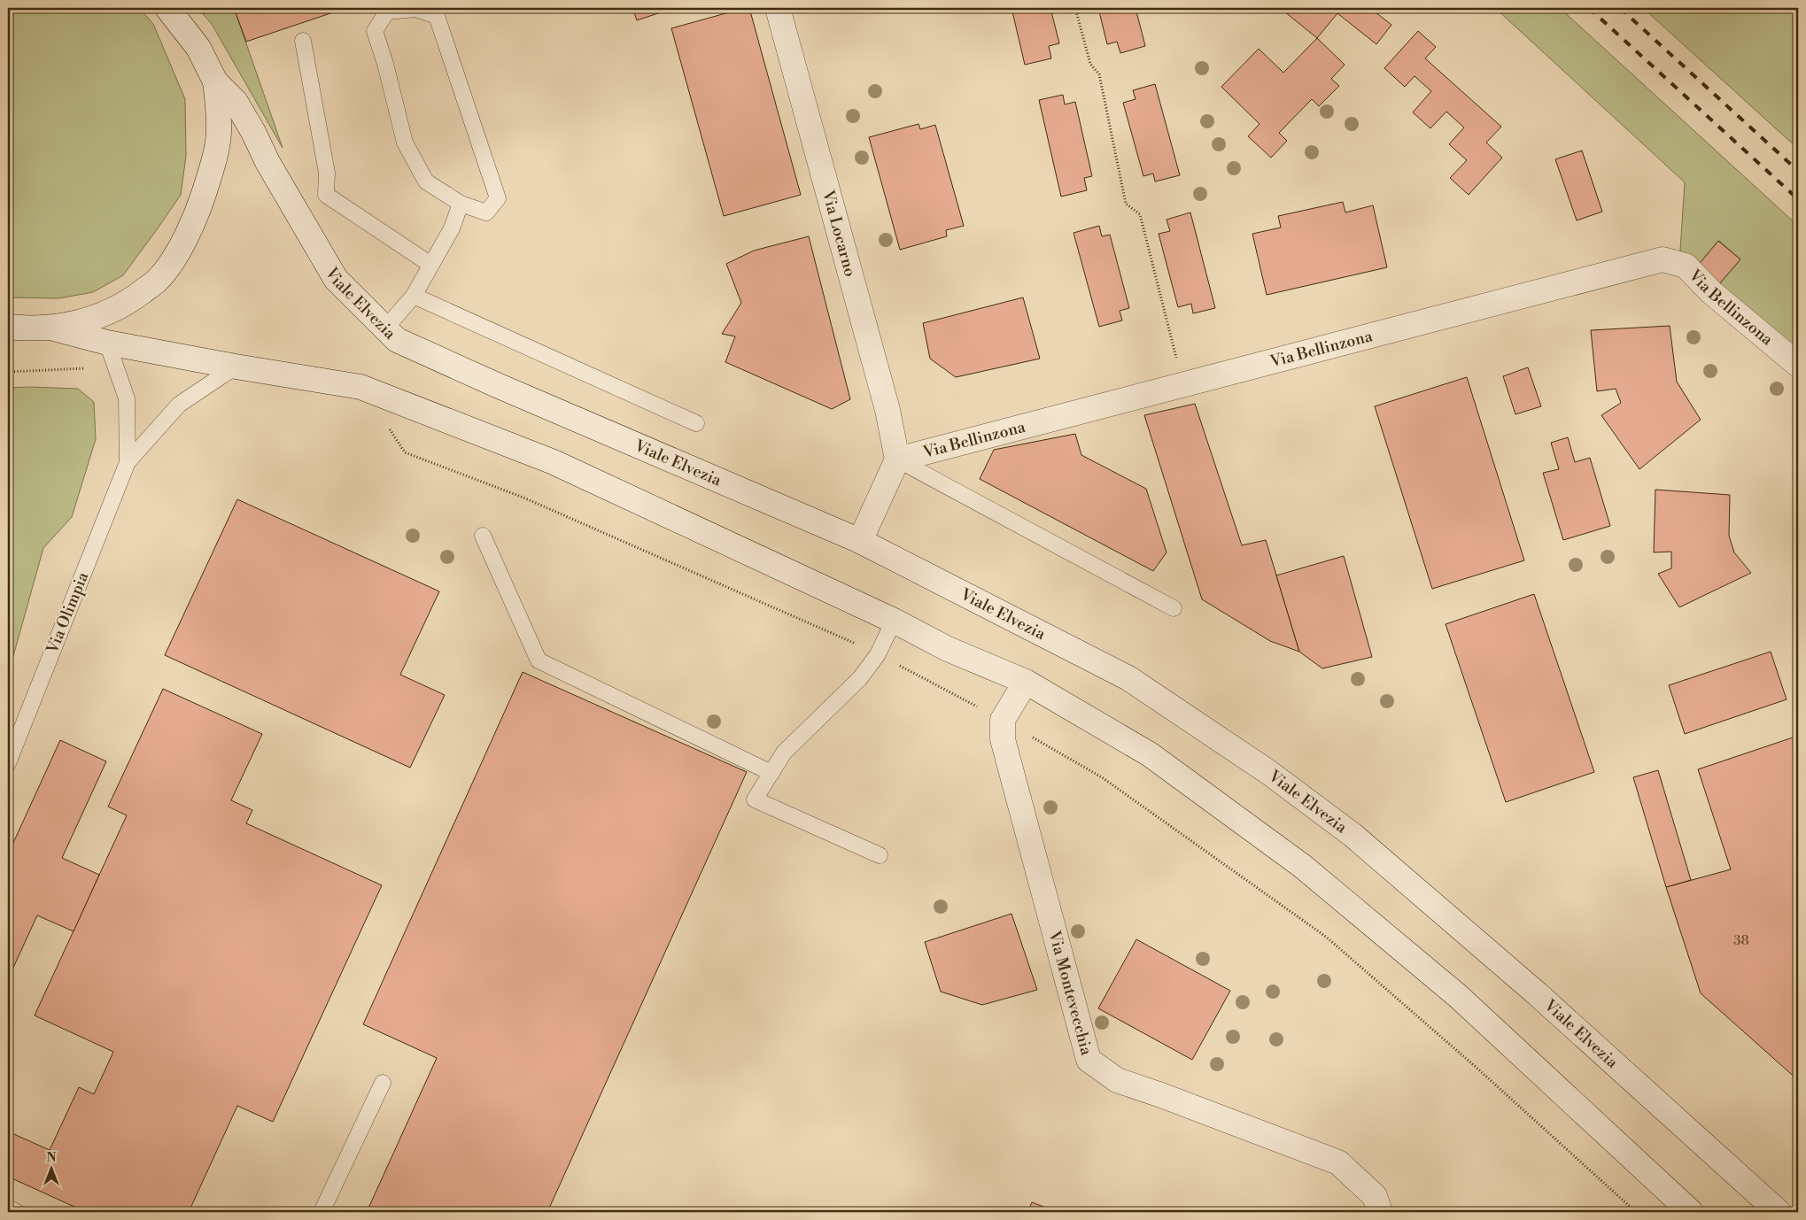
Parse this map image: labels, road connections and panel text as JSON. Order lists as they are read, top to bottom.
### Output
{
  "streets": {
    "main road": [
      "Via Locarno",
      "Viale Elvezia",
      "Via Bellinzona",
      "Via Montevecchia"
    ],
    "lane": ["Via Olimpia"]
  },
  "crossings": [
    ["Via Locarno", "Via Bellinzona"],
    ["Viale Elvezia", "Via Olimpia"],
    ["Viale Elvezia", "Via Montevecchia"]
  ],
  "house_numbers": ["38"],
  "north": "top"
}
